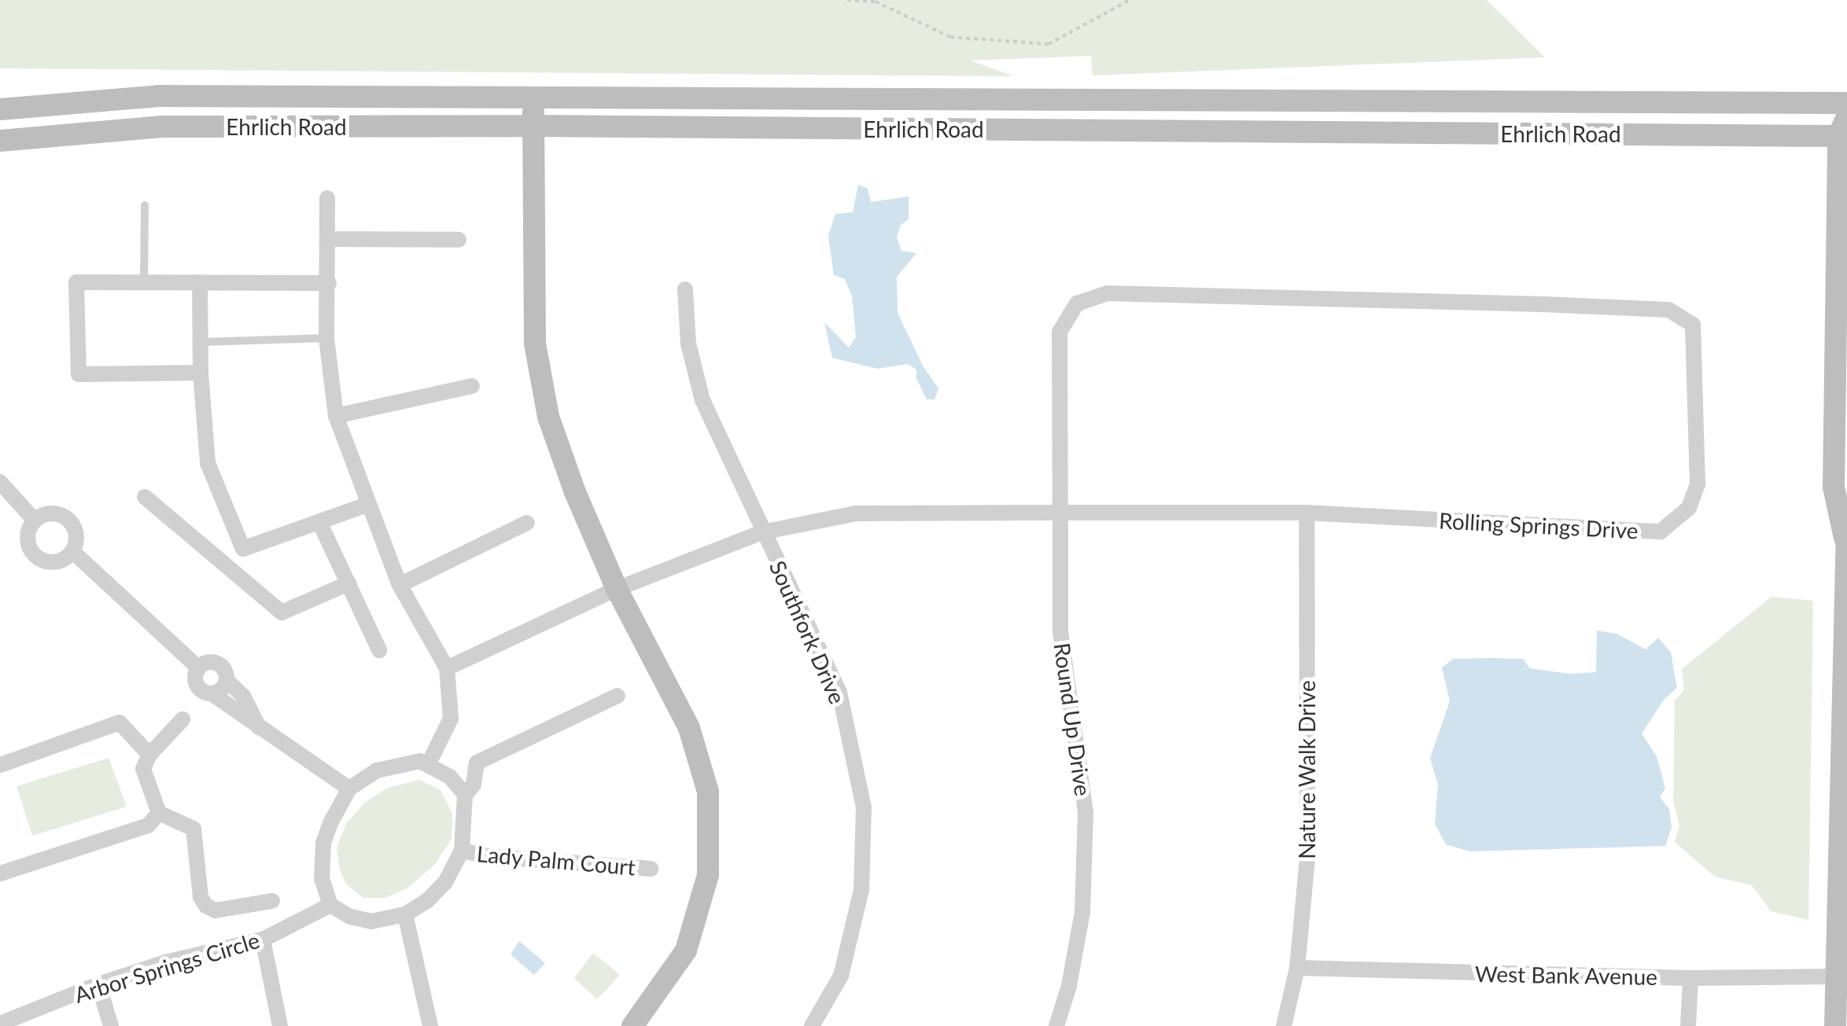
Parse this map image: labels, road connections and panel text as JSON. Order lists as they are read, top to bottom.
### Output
{
  "streets": {
    "main road": ["Ehrlich Road"],
    "street": [
      "Rolling Springs Drive",
      "Southfork Drive",
      "Round Up Drive",
      "Nature Walk Drive",
      "Lady Palm Court",
      "Arbor Springs Circle",
      "West Bank Avenue"
    ]
  },
  "crossings": [
    ["Rolling Springs Drive", "Southfork Drive"],
    ["Rolling Springs Drive", "Round Up Drive"],
    ["Rolling Springs Drive", "Nature Walk Drive"],
    ["Nature Walk Drive", "West Bank Avenue"],
    ["Lady Palm Court", "Arbor Springs Circle"]
  ]
}
